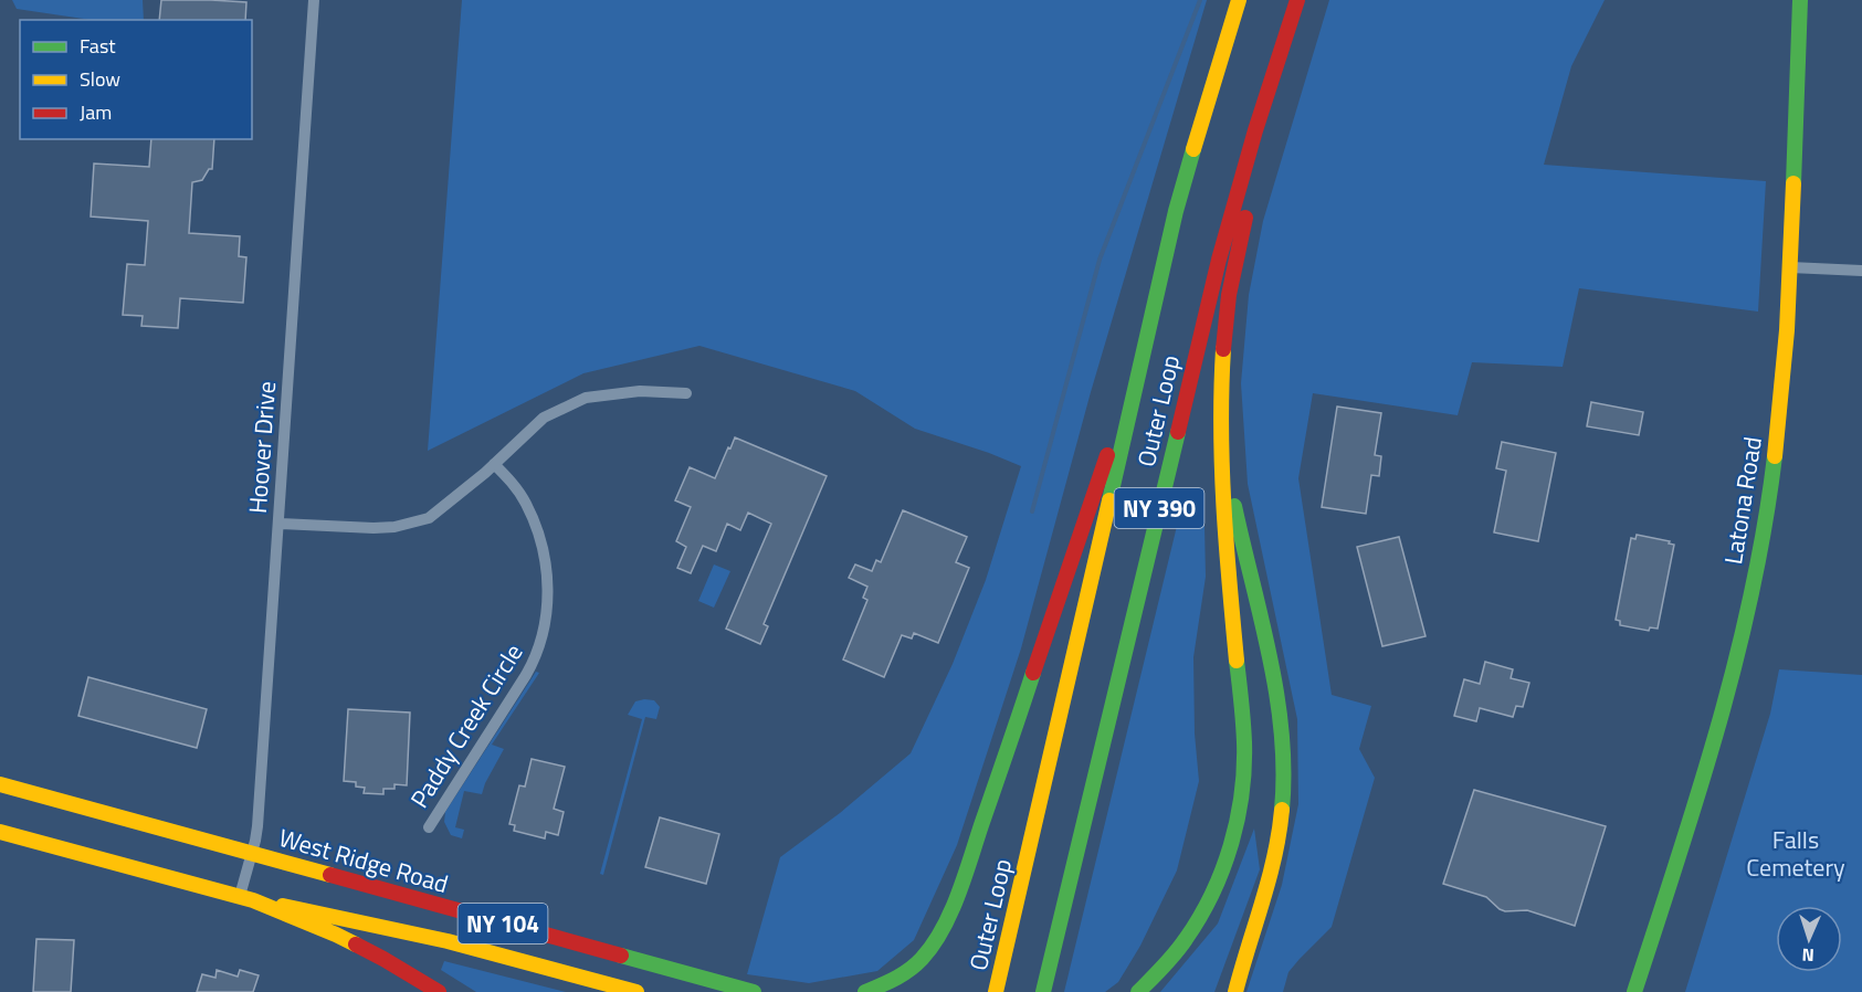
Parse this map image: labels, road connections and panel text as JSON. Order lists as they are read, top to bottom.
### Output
{
  "streets": {
    "main road": [
      "Outer Loop",
      "Latona Road",
      "NY 390",
      "West Ridge Road",
      "NY 104"
    ],
    "street": ["Hoover Drive", "Paddy Creek Circle"]
  },
  "crossings": [
    ["Hoover Drive", "West Ridge Road"],
    ["Hoover Drive", "NY 104"]
  ],
  "parks": ["Falls Cemetery"],
  "legend": ["Fast", "Slow", "Jam"],
  "north": "bottom"
}
